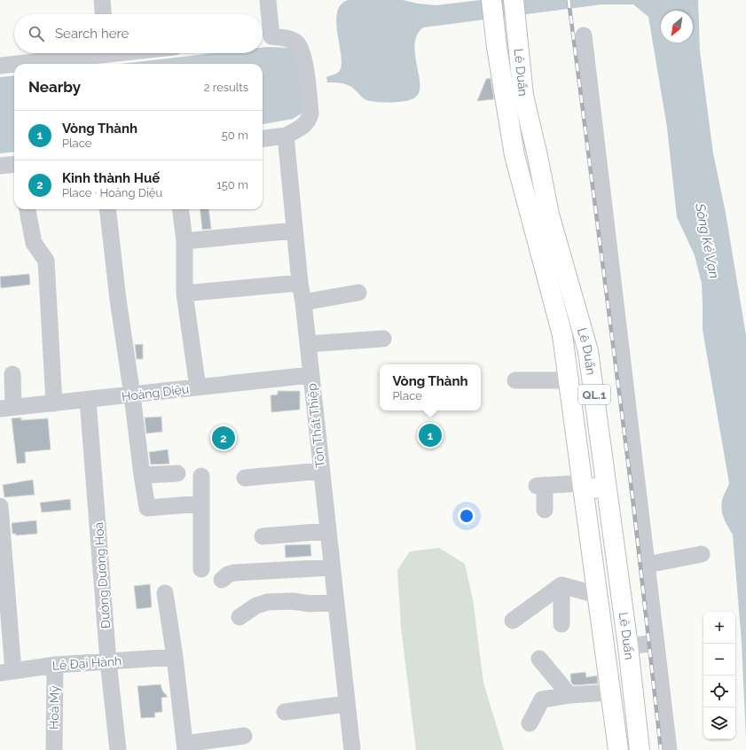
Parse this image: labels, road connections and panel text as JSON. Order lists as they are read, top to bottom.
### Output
{
  "streets": {
    "main road": ["Lê Duẩn", "QL.1"],
    "street": [
      "Hoàng Diệu",
      "Tôn Thất Thiệp",
      "Đường Dương Hoà",
      "Lê Đại Hành",
      "Hoà Mỹ"
    ]
  },
  "crossings": [
    ["Hoàng Diệu", "Tôn Thất Thiệp"],
    ["Hoàng Diệu", "Đường Dương Hoà"],
    ["Đường Dương Hoà", "Lê Đại Hành"],
    ["Lê Đại Hành", "Hoà Mỹ"]
  ],
  "water": ["Sông Kẻ Vạn"],
  "north": "bottom left",
  "page": {
    "search": "Search here",
    "heading": ["Nearby", "2 results"],
    "list": [
      {
        "mark": "1",
        "name": "Vòng Thành",
        "note": "Place",
        "value": "50 m"
      },
      {
        "mark": "2",
        "name": "Kinh thành Huế",
        "note": "Place · Hoàng Diệu",
        "value": "150 m"
      }
    ],
    "popup": ["Vòng Thành", "Place"],
    "pins": ["1", "2"],
    "map_buttons": ["+", "−"]
  }
}
